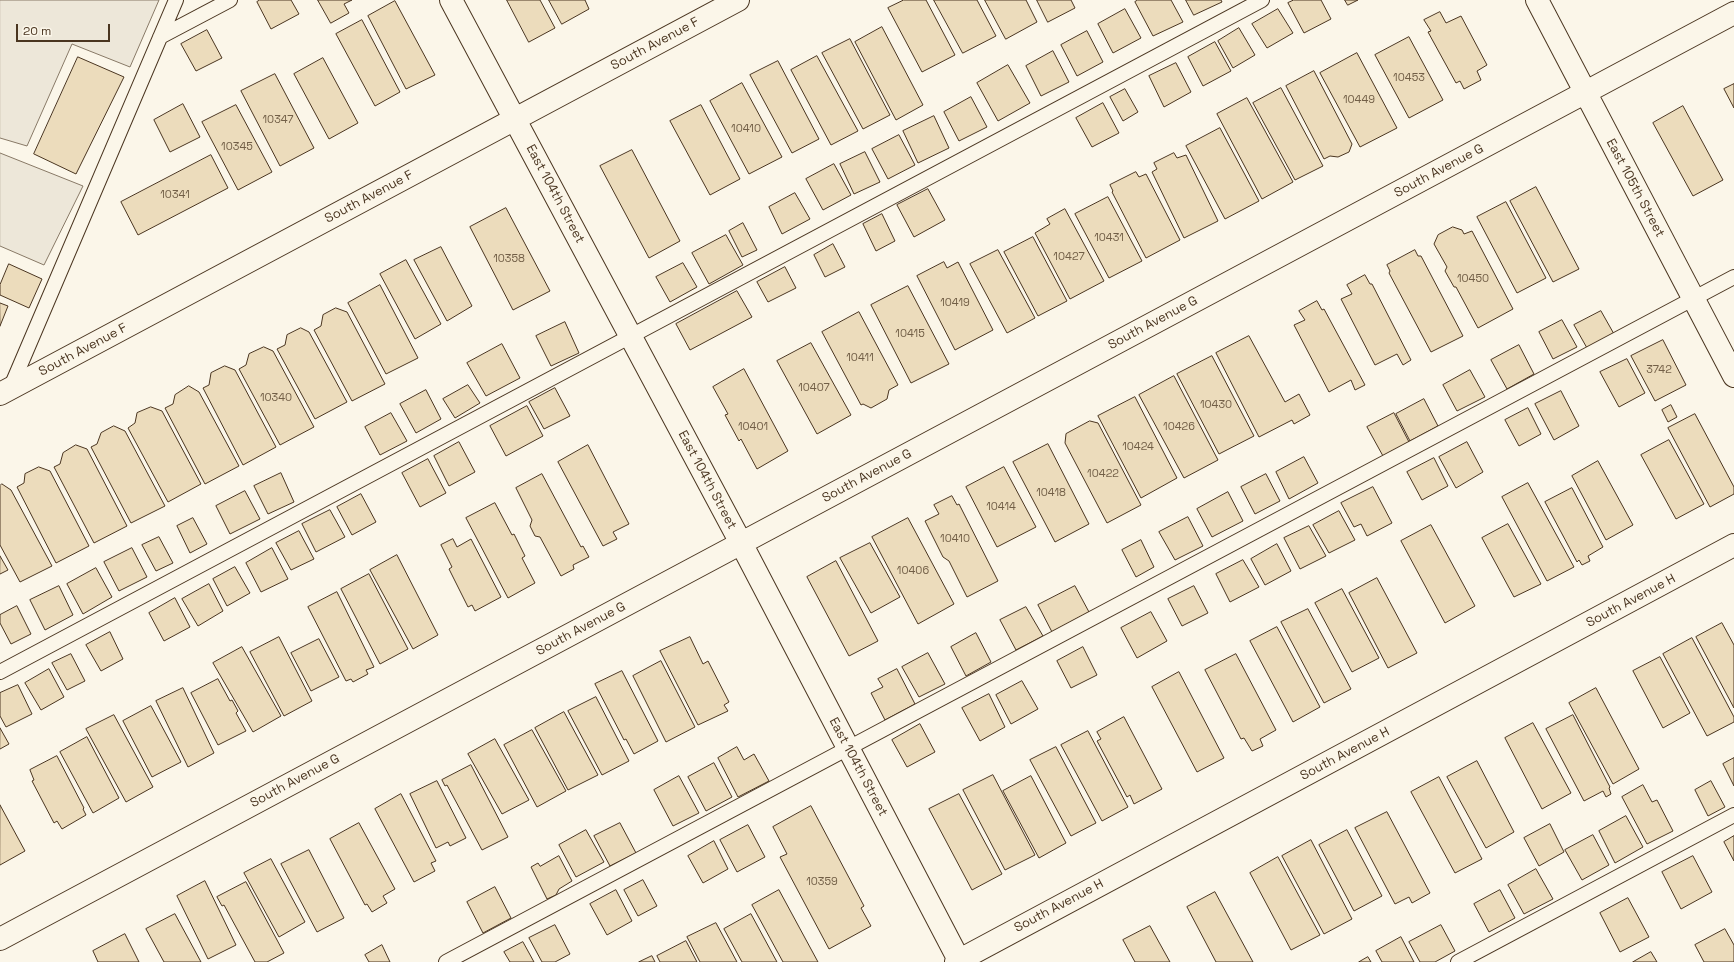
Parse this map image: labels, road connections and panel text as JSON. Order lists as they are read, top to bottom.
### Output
{
  "streets": {
    "street": [
      "South Avenue F",
      "South Avenue G",
      "East 105th Street",
      "East 104th Street",
      "South Avenue H"
    ]
  },
  "crossings": [
    ["South Avenue F", "East 104th Street"],
    ["South Avenue G", "East 105th Street"],
    ["South Avenue G", "East 104th Street"],
    ["East 104th Street", "South Avenue H"]
  ],
  "house_numbers": [
    "10453",
    "10449",
    "10347",
    "10410",
    "10345",
    "10341",
    "10431",
    "10427",
    "10358",
    "10450",
    "10419",
    "10415",
    "10411",
    "3742",
    "10407",
    "10340",
    "10430",
    "10401",
    "10426",
    "10424",
    "10422",
    "10418",
    "10414",
    "10410",
    "10406",
    "10359"
  ],
  "scale_bar": "20 m"
}
